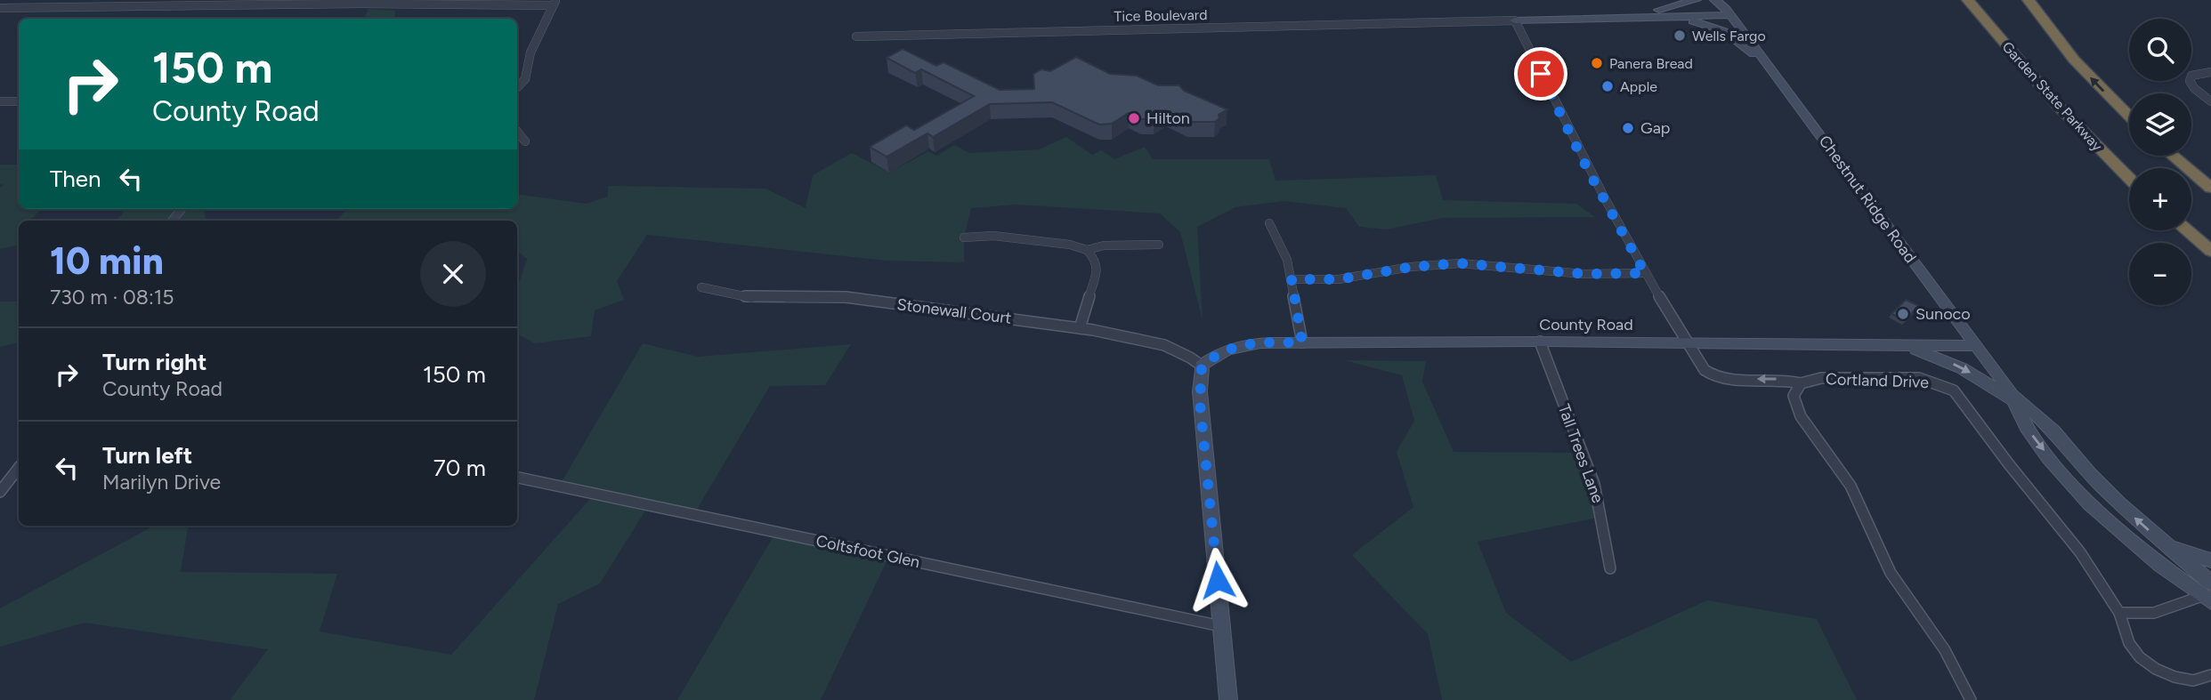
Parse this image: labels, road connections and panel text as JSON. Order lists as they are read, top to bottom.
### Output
{
  "streets": {
    "highway": ["Garden State Parkway"],
    "main road": ["Tice Boulevard", "Chestnut Ridge Road", "County Road"],
    "street": [
      "Stonewall Court",
      "Cortland Drive",
      "Tall Trees Lane",
      "Coltsfoot Glen"
    ]
  },
  "crossings": [
    ["Tice Boulevard", "Chestnut Ridge Road"],
    ["Tice Boulevard", "Cortland Drive"],
    ["Chestnut Ridge Road", "County Road"],
    ["Stonewall Court", "County Road"],
    ["County Road", "Cortland Drive"],
    ["County Road", "Tall Trees Lane"]
  ],
  "places": [
    "Wells Fargo",
    "Panera Bread",
    "Apple",
    "Hilton",
    "Gap",
    "Sunoco"
  ],
  "page": {
    "map_buttons": ["+", "−"],
    "turn": ["150 m", "County Road"],
    "then": "Then",
    "heading": ["10 min", "730 m · 08:15"],
    "list": [
      {
        "name": "Turn right",
        "note": "County Road",
        "value": "150 m"
      },
      {
        "name": "Turn left",
        "note": "Marilyn Drive",
        "value": "70 m"
      }
    ]
  }
}
